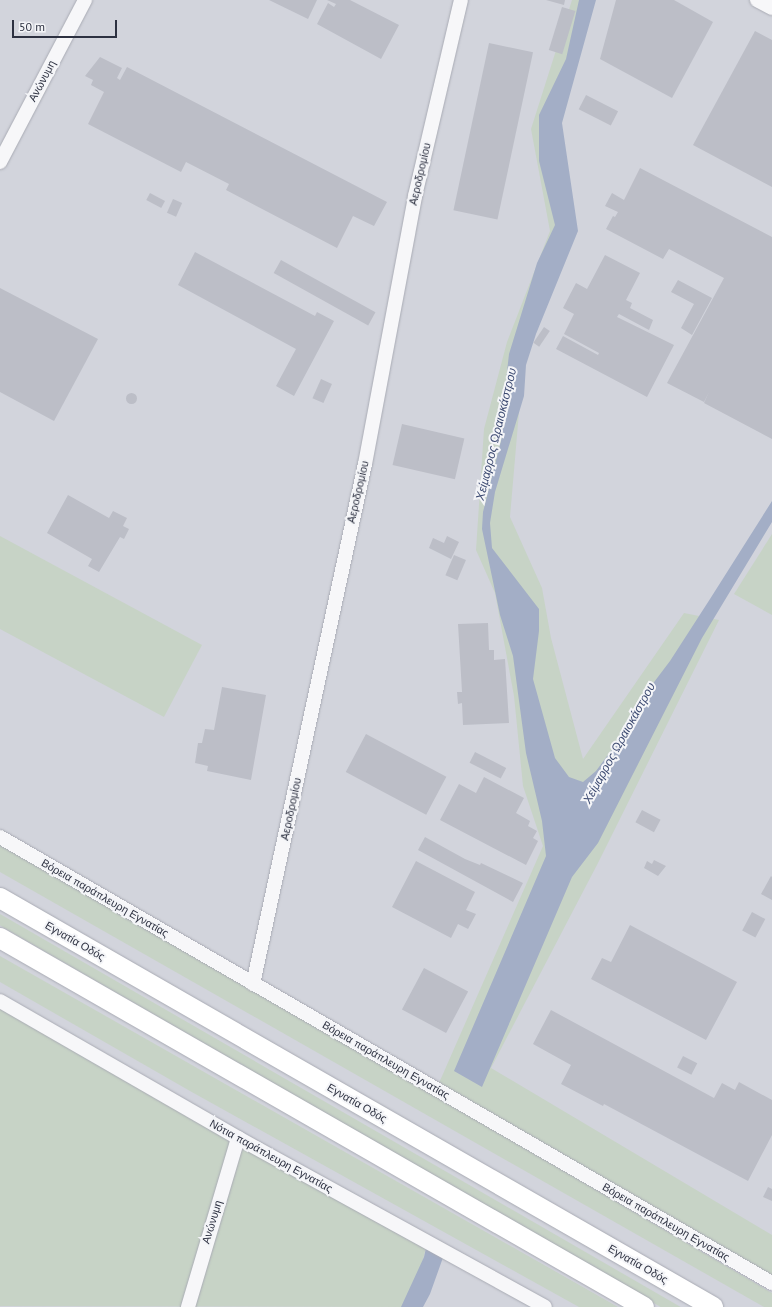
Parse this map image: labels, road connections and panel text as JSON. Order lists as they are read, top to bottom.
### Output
{
  "streets": {
    "highway": ["Εγνατία Οδός"],
    "street": [
      "Ανώνυμη",
      "Αεροδρομίου",
      "Βόρεια παράπλευρη Εγνατίας",
      "Νότια παράπλευρη Εγνατίας"
    ]
  },
  "crossings": [
    ["Ανώνυμη", "Νότια παράπλευρη Εγνατίας"],
    ["Αεροδρομίου", "Βόρεια παράπλευρη Εγνατίας"]
  ],
  "water": ["Χείμαρρος Ωραιοκάστρου"],
  "scale_bar": "50 m"
}
